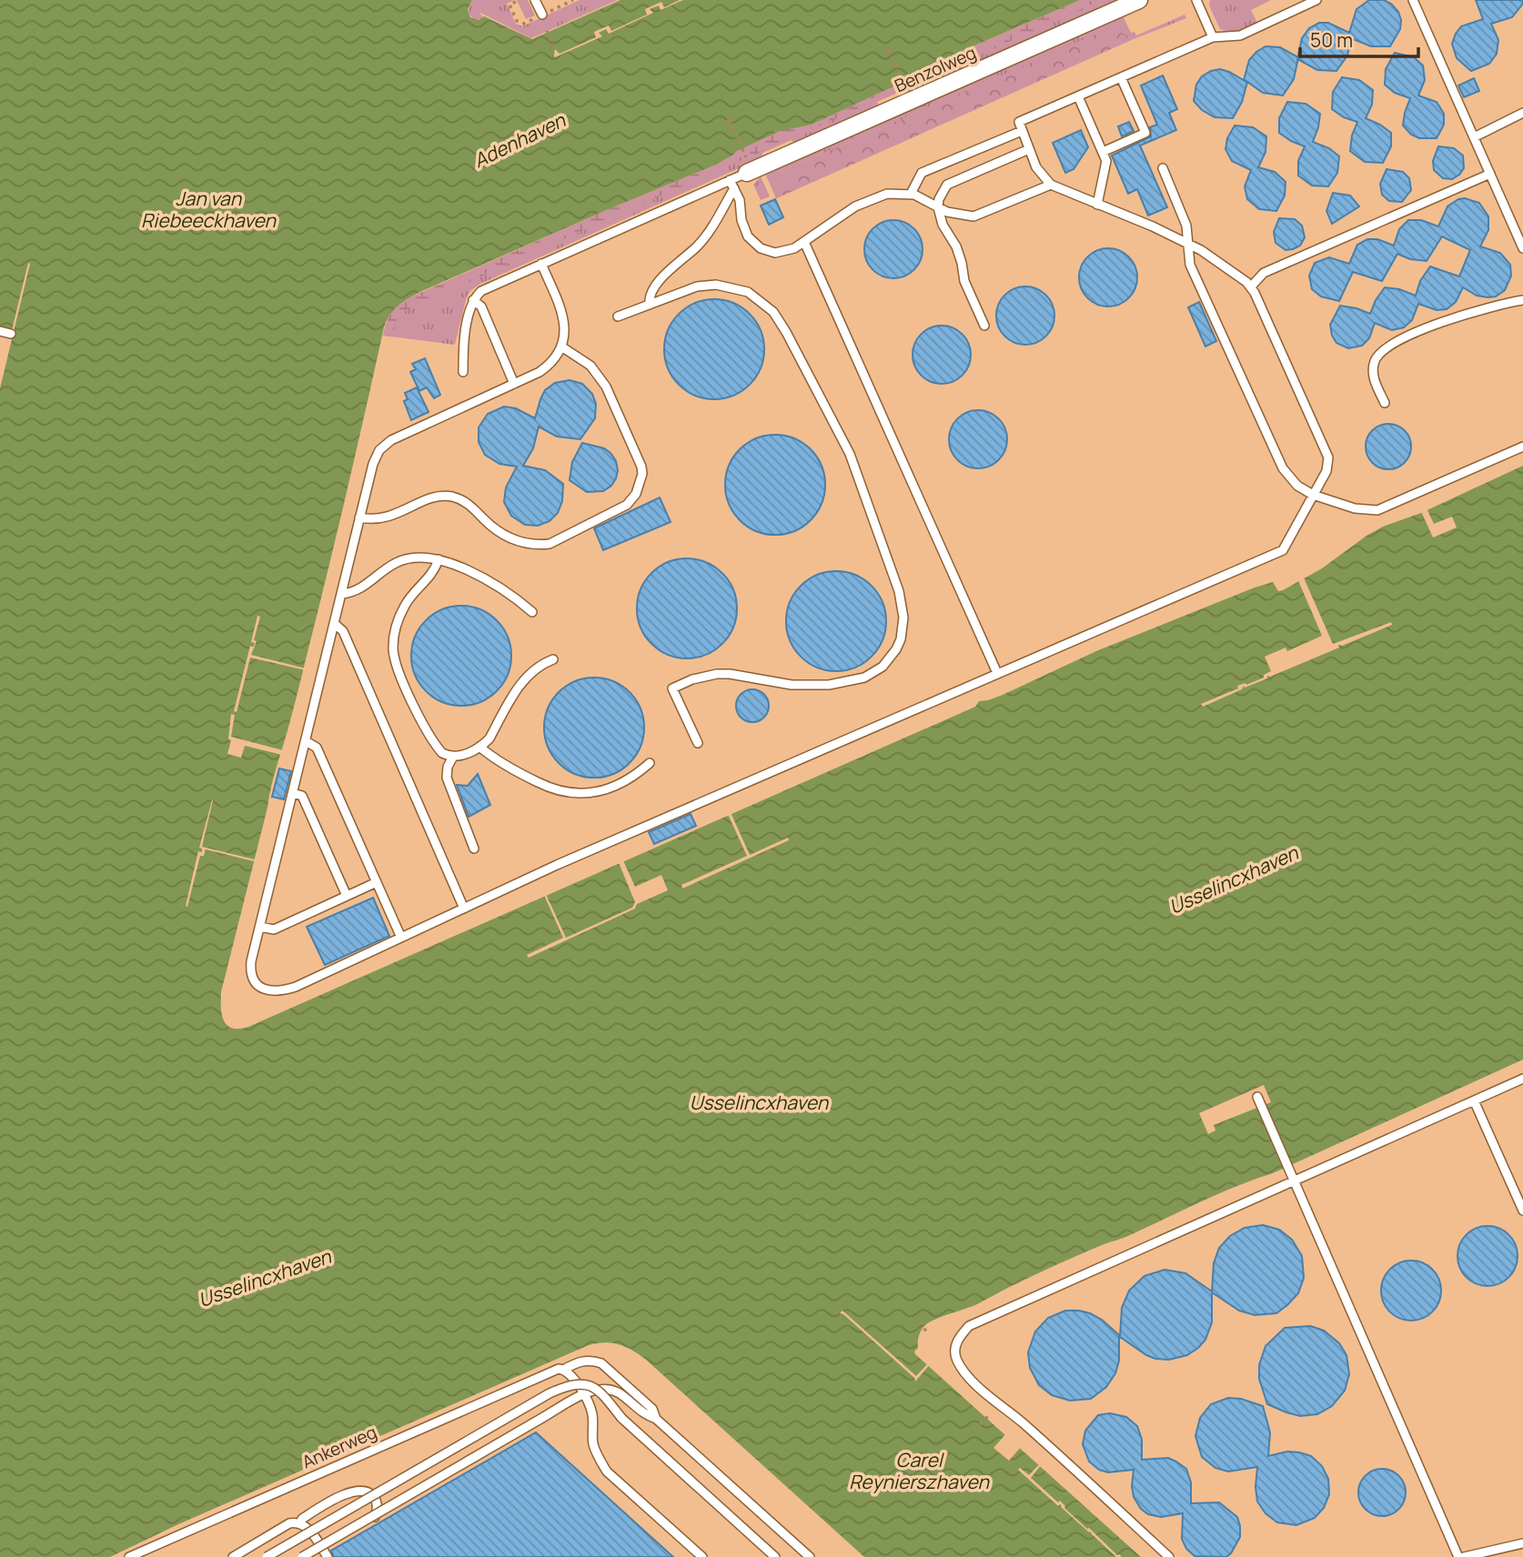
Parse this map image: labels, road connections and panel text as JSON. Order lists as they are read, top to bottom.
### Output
{
  "streets": {
    "street": ["Benzolweg"],
    "lane": ["Ankerweg"]
  },
  "water": [
    "Adenhaven",
    "Jan van Riebeeckhaven",
    "Usselincxhaven",
    "Carel Reynierszhaven"
  ],
  "scale_bar": "50 m"
}
